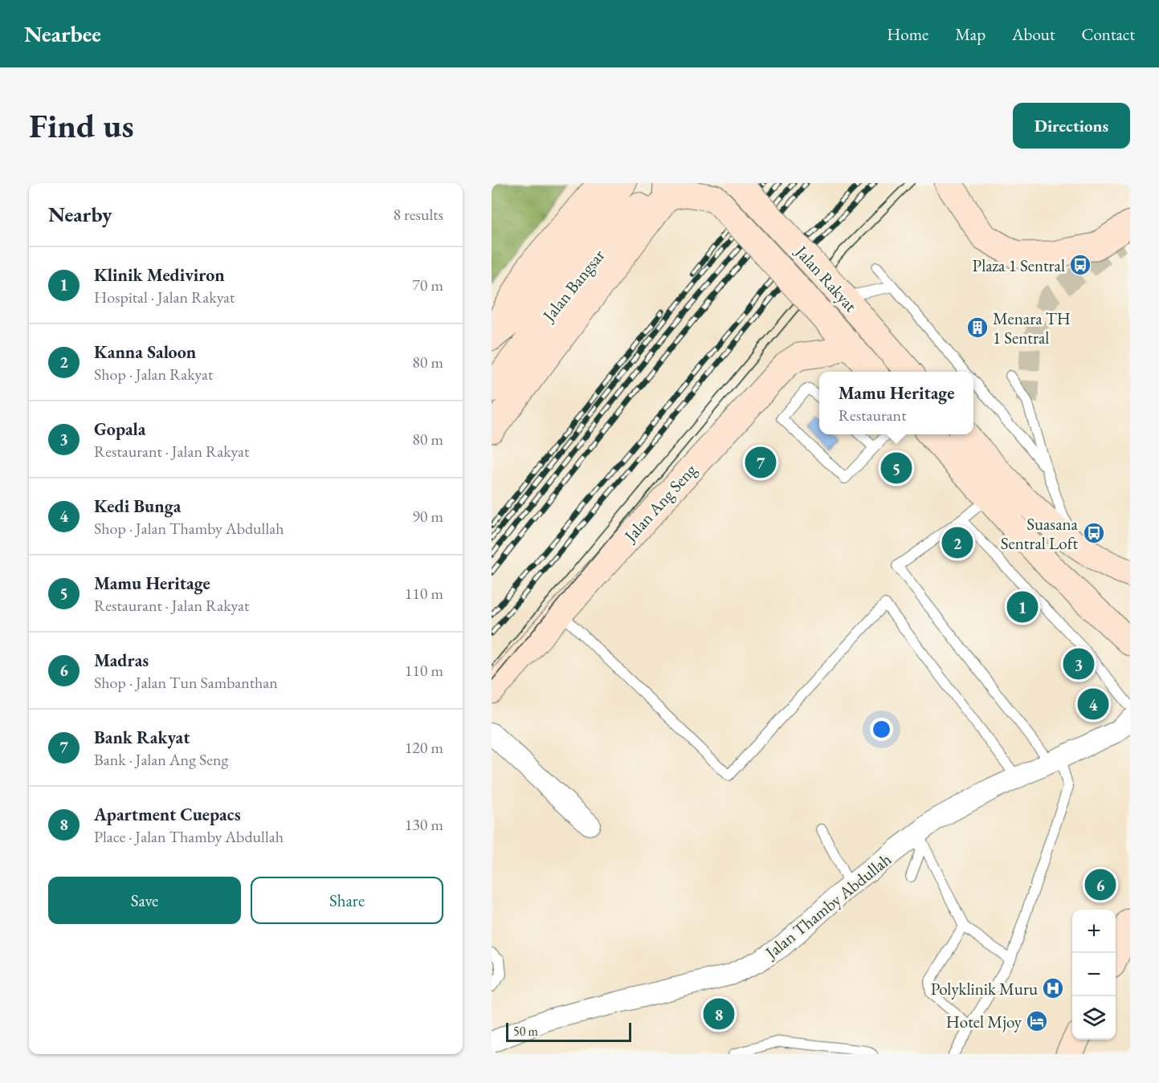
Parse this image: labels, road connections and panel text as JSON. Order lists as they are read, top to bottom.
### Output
{
  "streets": {
    "main road": ["Jalan Rakyat", "Jalan Bangsar", "Jalan Ang Seng"],
    "street": ["Jalan Thamby Abdullah"]
  },
  "crossings": [
    ["Jalan Rakyat", "Jalan Ang Seng"]
  ],
  "places": {
    "bus stop": ["Plaza 1 Sentral", "Suasana Sentral Loft"],
    "building": ["Menara TH 1 Sentral"],
    "hospital": ["Polyklinik Muru"],
    "hotel": ["Hotel Mjoy"]
  },
  "scale_bar": "50 m",
  "page": {
    "header": "Nearbee",
    "nav": [
      "Home",
      "Map",
      "About",
      "Contact"
    ],
    "buttons": [
      "Directions",
      ["Save", "Share"]
    ],
    "title": "Find us",
    "heading": ["Nearby", "8 results"],
    "list": [
      {
        "mark": "1",
        "name": "Klinik Mediviron",
        "note": "Hospital · Jalan Rakyat",
        "value": "70 m"
      },
      {
        "mark": "2",
        "name": "Kanna Saloon",
        "note": "Shop · Jalan Rakyat",
        "value": "80 m"
      },
      {
        "mark": "3",
        "name": "Gopala",
        "note": "Restaurant · Jalan Rakyat",
        "value": "80 m"
      },
      {
        "mark": "4",
        "name": "Kedi Bunga",
        "note": "Shop · Jalan Thamby Abdullah",
        "value": "90 m"
      },
      {
        "mark": "5",
        "name": "Mamu Heritage",
        "note": "Restaurant · Jalan Rakyat",
        "value": "110 m"
      },
      {
        "mark": "6",
        "name": "Madras",
        "note": "Shop · Jalan Tun Sambanthan",
        "value": "110 m"
      },
      {
        "mark": "7",
        "name": "Bank Rakyat",
        "note": "Bank · Jalan Ang Seng",
        "value": "120 m"
      },
      {
        "mark": "8",
        "name": "Apartment Cuepacs",
        "note": "Place · Jalan Thamby Abdullah",
        "value": "130 m"
      }
    ],
    "popup": ["Mamu Heritage", "Restaurant"],
    "pins": [
      "7",
      "5",
      "2",
      "1",
      "3",
      "4",
      "6",
      "8"
    ],
    "map_buttons": ["+", "−"],
    "scale": "50 m"
  }
}
